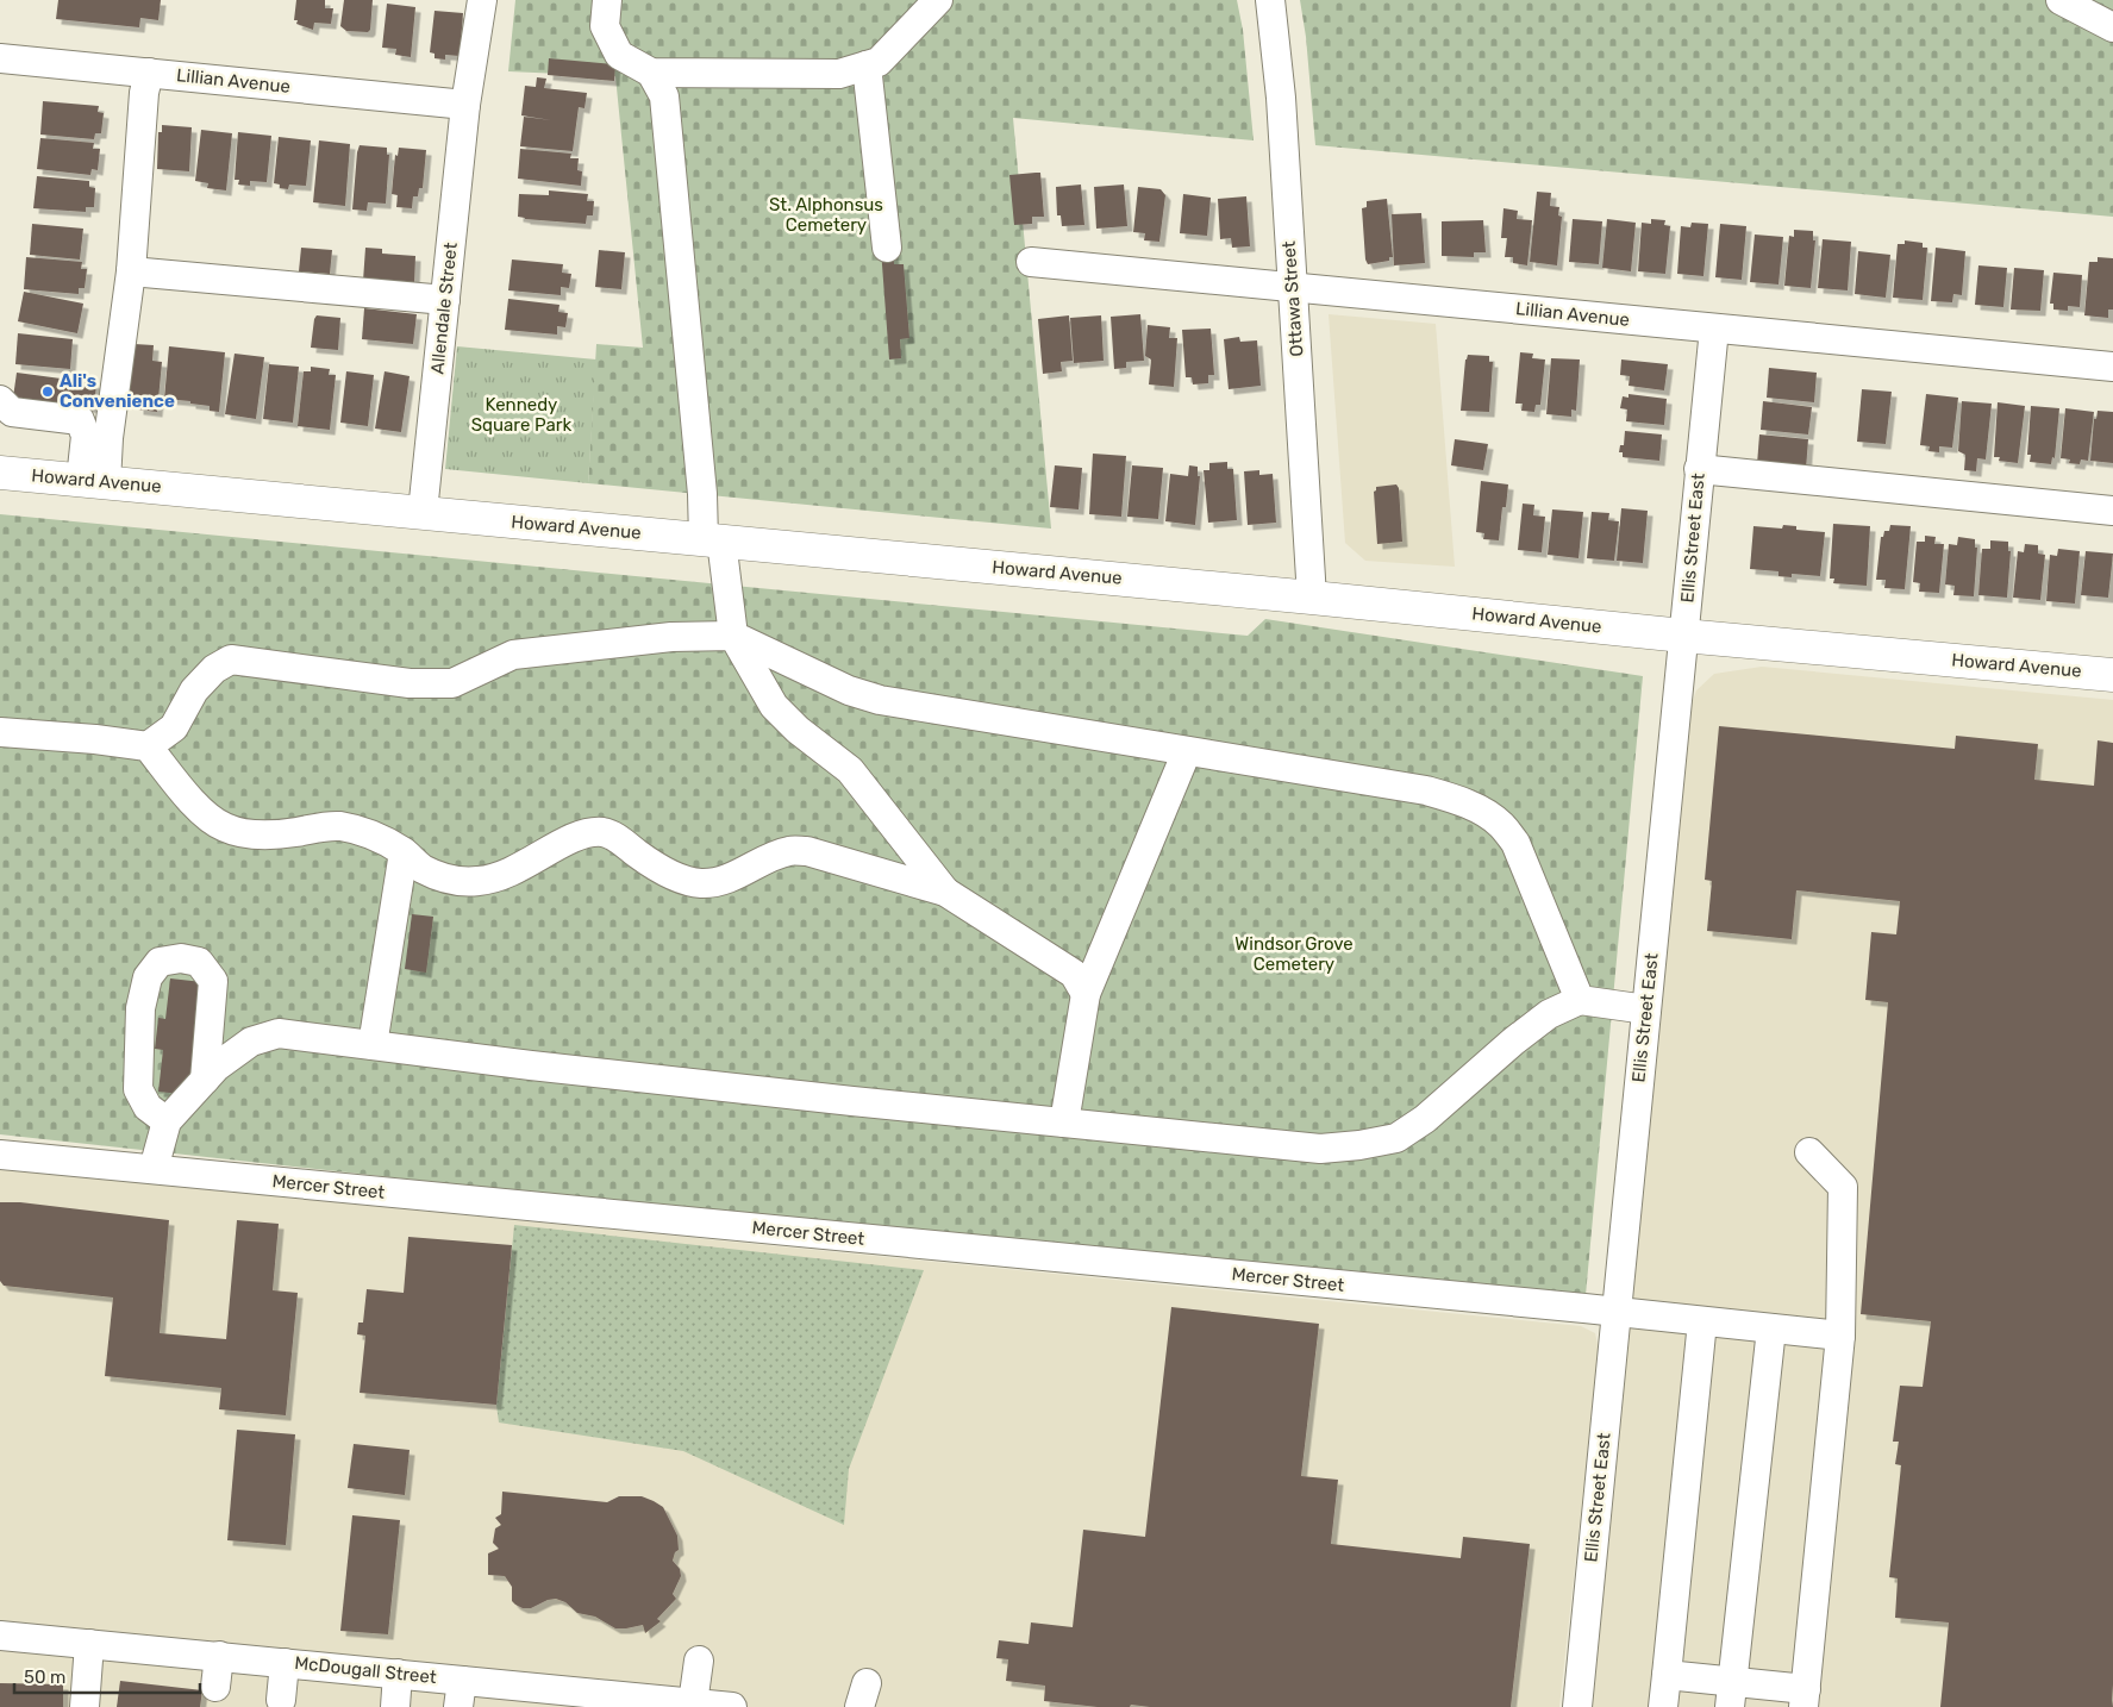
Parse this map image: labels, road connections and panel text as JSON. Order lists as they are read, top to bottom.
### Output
{
  "streets": {
    "main road": ["Howard Avenue"],
    "street": [
      "Lillian Avenue",
      "Ottawa Street",
      "Allendale Street",
      "Ellis Street East",
      "Mercer Street",
      "McDougall Street"
    ]
  },
  "crossings": [
    ["Lillian Avenue", "Ottawa Street"],
    ["Lillian Avenue", "Allendale Street"],
    ["Lillian Avenue", "Ellis Street East"],
    ["Ottawa Street", "Howard Avenue"],
    ["Allendale Street", "Howard Avenue"],
    ["Howard Avenue", "Ellis Street East"],
    ["Ellis Street East", "Mercer Street"]
  ],
  "parks": ["St. Alphonsus Cemetery", "Kennedy Square Park", "Windsor Grove Cemetery"],
  "places": ["Ali's Convenience"],
  "scale_bar": "50 m"
}
